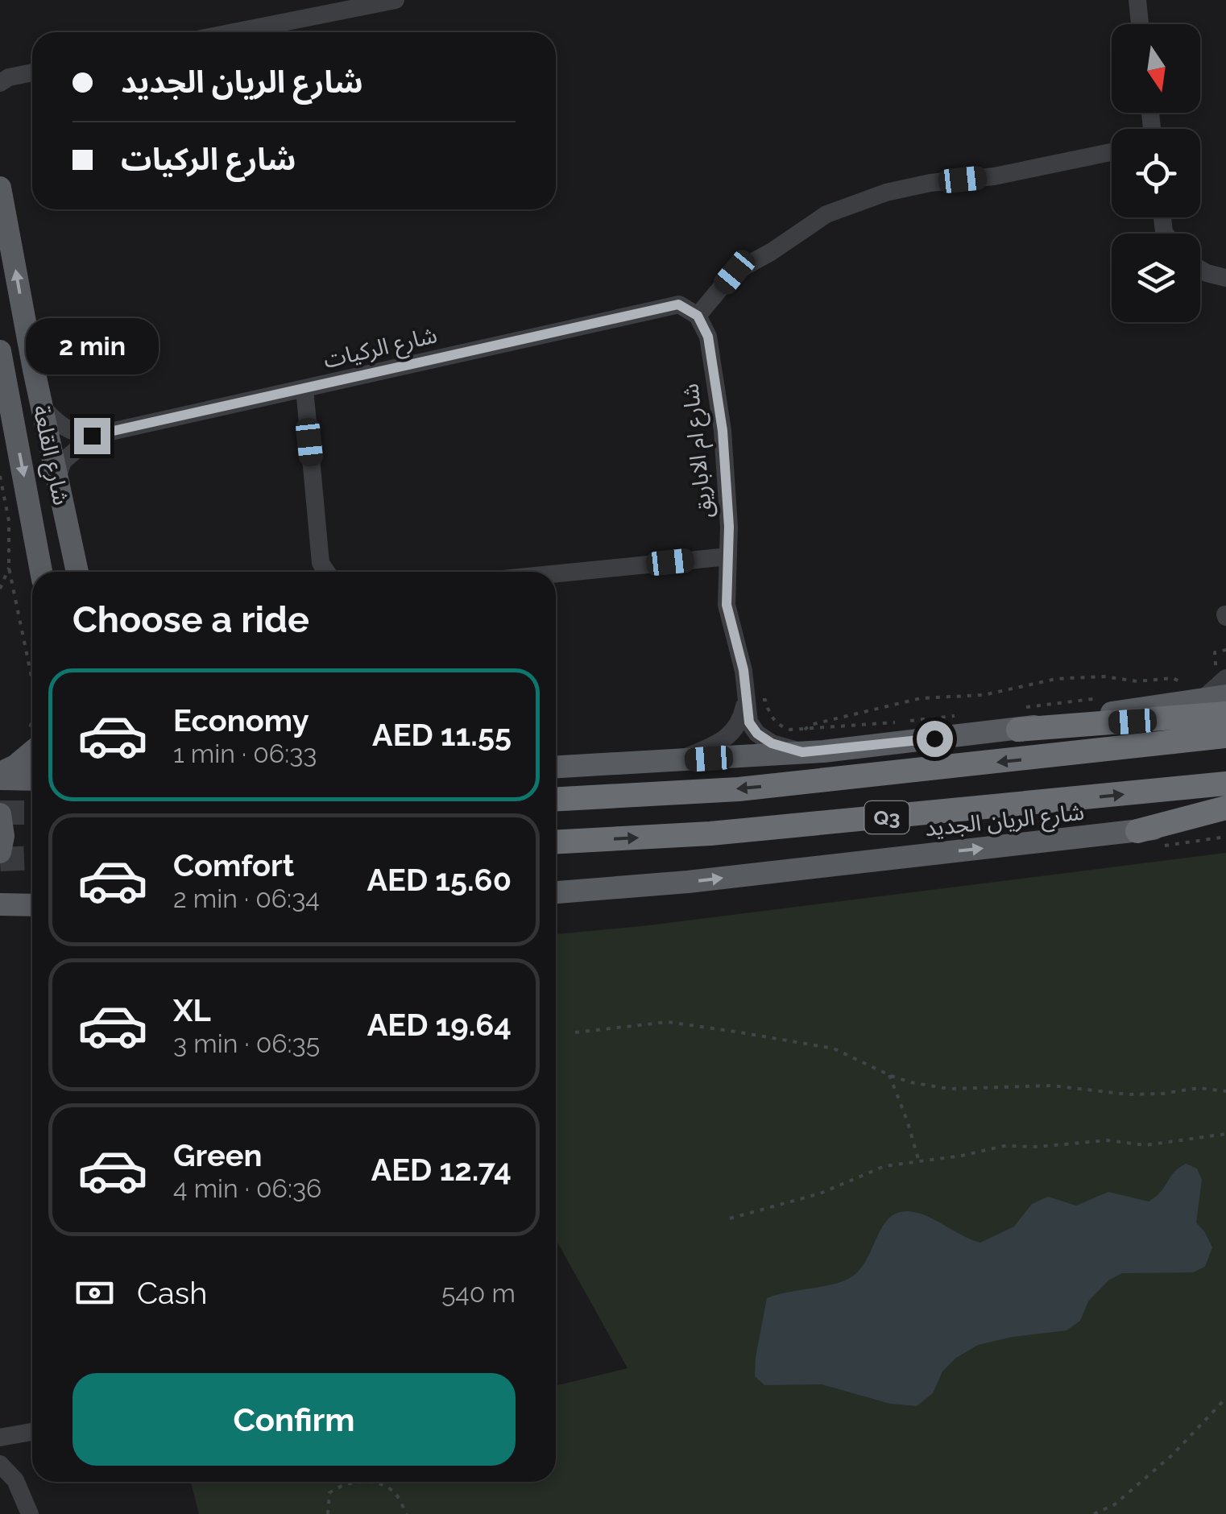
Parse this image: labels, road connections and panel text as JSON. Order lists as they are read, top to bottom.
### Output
{
  "streets": {
    "highway": ["Q3", "شارع الريان الجديد"],
    "main road": ["شارع القلعة"],
    "street": ["شارع الركيات", "شارع ام الاباريق"]
  },
  "crossings": [
    ["شارع الركيات", "شارع ام الاباريق"]
  ],
  "north": "bottom",
  "page": {
    "banner": ["شارع الريان الجديد", "شارع الركيات"],
    "bubble": "2 min",
    "heading": "Choose a ride",
    "list": [
      {
        "name": "Economy",
        "note": "1 min · 06:33",
        "value": "AED 11.55"
      },
      {
        "name": "Comfort",
        "note": "2 min · 06:34",
        "value": "AED 15.60"
      },
      {
        "name": "XL",
        "note": "3 min · 06:35",
        "value": "AED 19.64"
      },
      {
        "name": "Green",
        "note": "4 min · 06:36",
        "value": "AED 12.74"
      }
    ],
    "pay": ["Cash", "540 m"],
    "buttons": "Confirm"
  }
}
